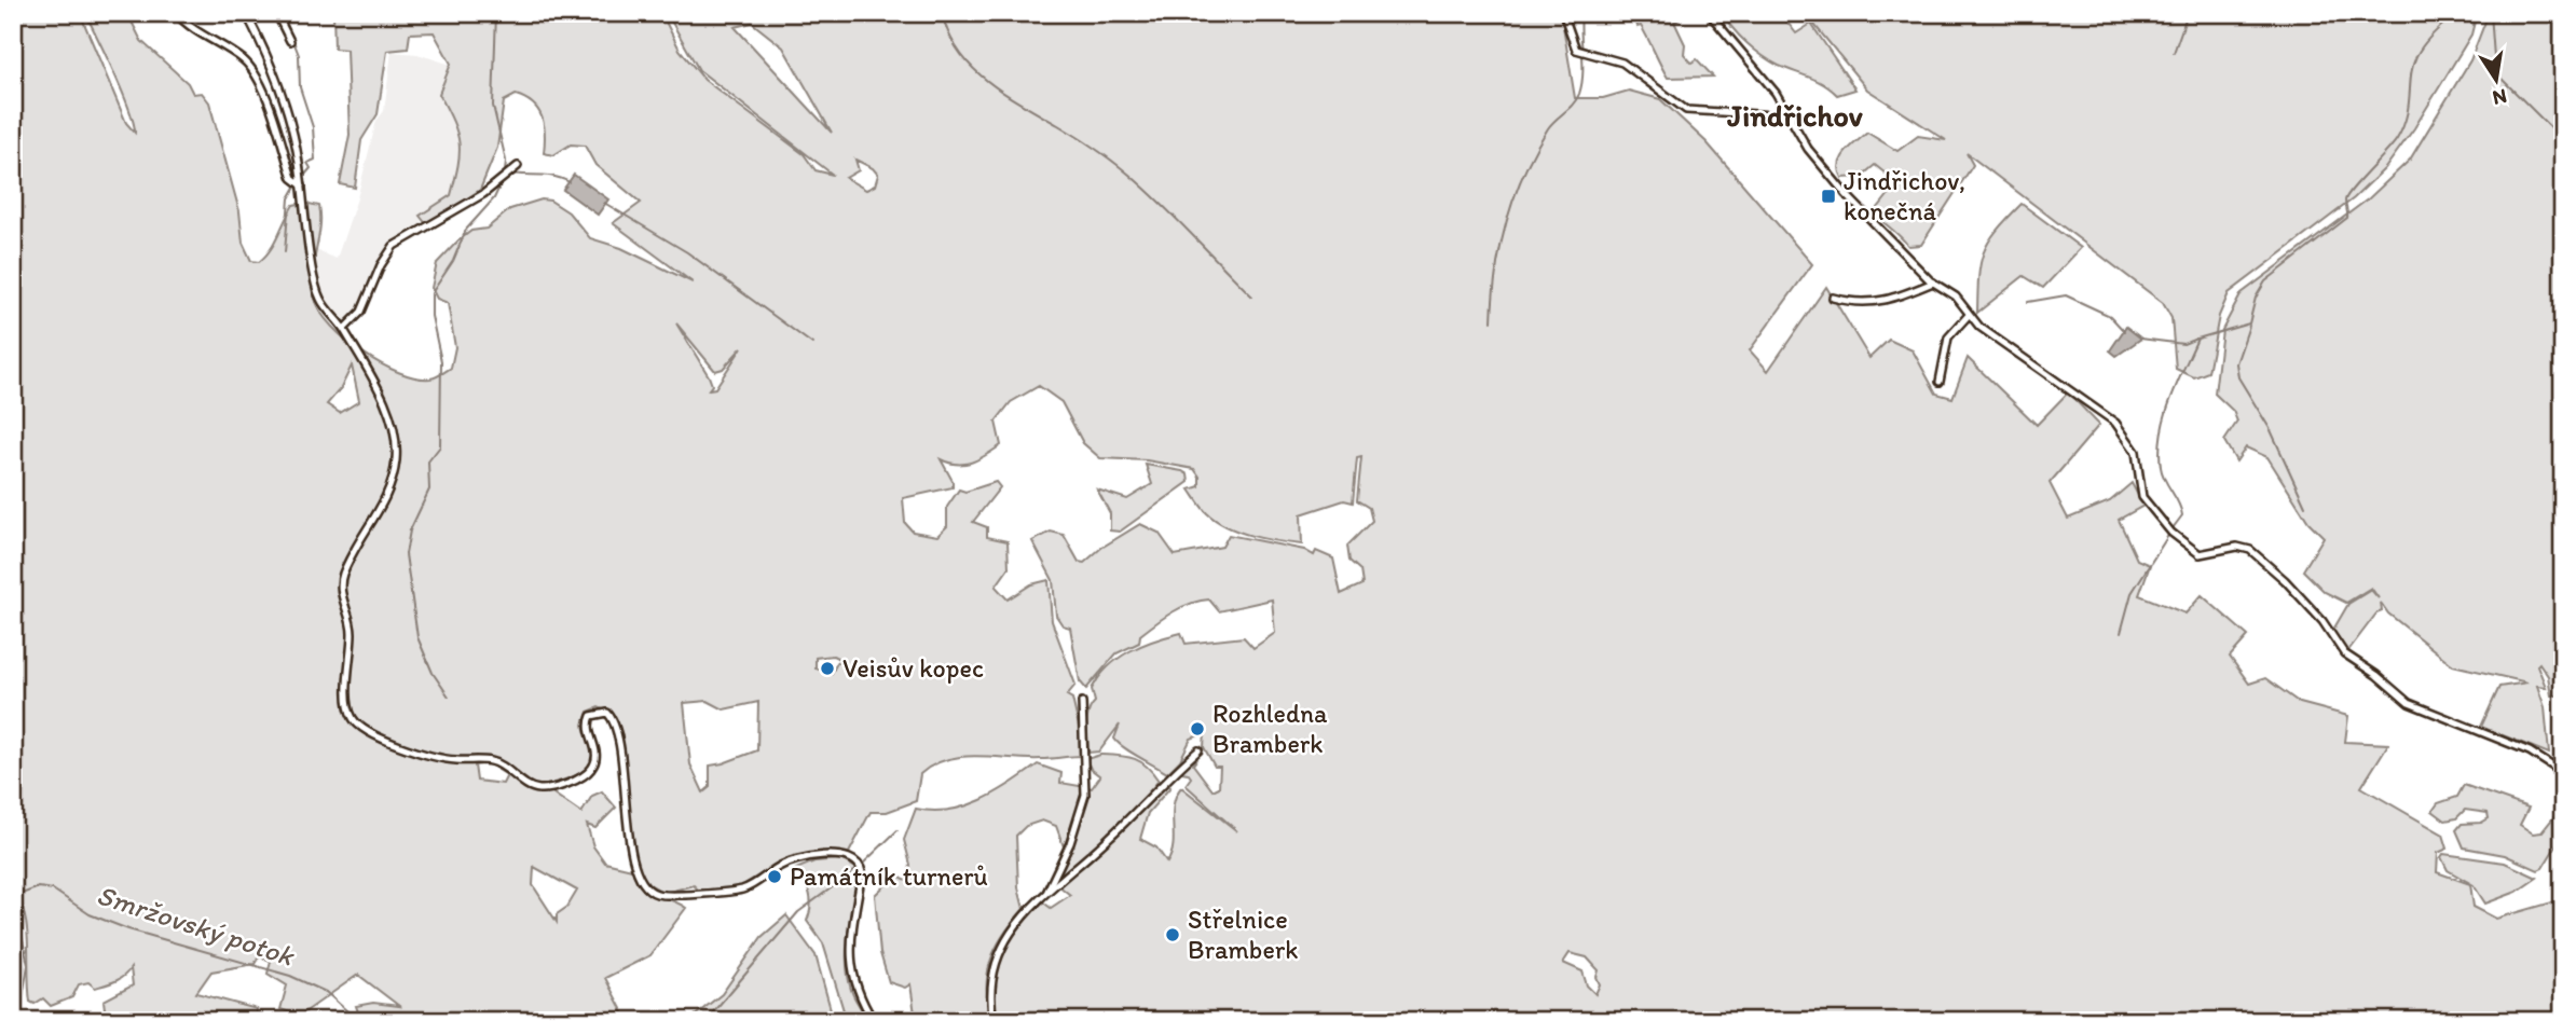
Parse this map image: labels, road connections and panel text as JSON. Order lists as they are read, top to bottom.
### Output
{
  "districts": ["Jindřichov"],
  "water": ["Smržovský potok"],
  "places": {
    "transit": ["Jindřichov, konečná"],
    "other": [
      "Veisův kopec",
      "Rozhledna Bramberk",
      "Památník turnerů",
      "Střelnice Bramberk"
    ]
  },
  "north": "bottom"
}
